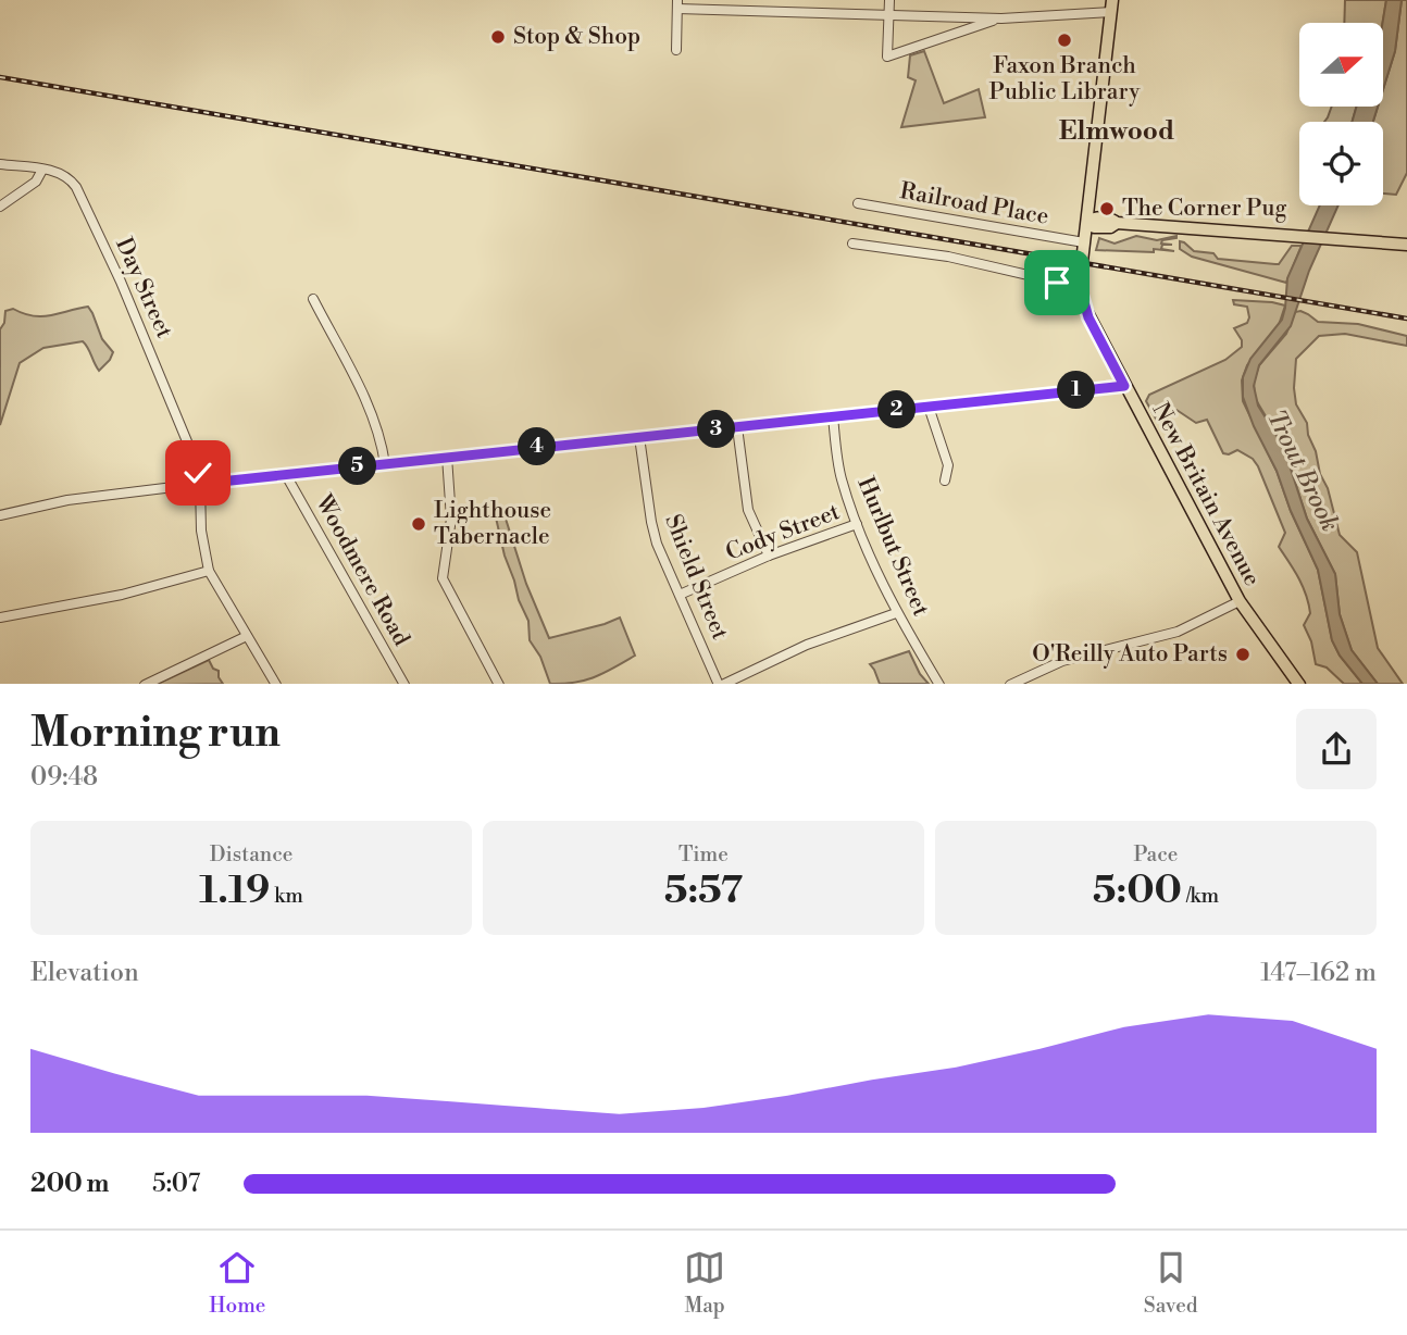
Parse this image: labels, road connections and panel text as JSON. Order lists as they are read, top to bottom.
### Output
{
  "streets": {
    "main road": ["New Britain Avenue"],
    "street": [
      "Railroad Place",
      "Day Street",
      "Cody Street",
      "Hurlbut Street",
      "Woodmere Road",
      "Shield Street"
    ]
  },
  "crossings": [
    ["Railroad Place", "New Britain Avenue"],
    ["Cody Street", "Hurlbut Street"],
    ["Cody Street", "Shield Street"]
  ],
  "districts": ["Elmwood"],
  "water": ["Trout Brook"],
  "places": [
    "Stop & Shop",
    "Faxon Branch Public Library",
    "The Corner Pug",
    "Lighthouse Tabernacle",
    "O'Reilly Auto Parts"
  ],
  "north": "right",
  "page": {
    "pins": [
      "1",
      "2",
      "3",
      "4",
      "5"
    ],
    "heading": ["Morning run", "09:48"],
    "stats": [
      ["Distance", "1.19 km"],
      ["Time", "5:57"],
      ["Pace", "5:00 /km"]
    ],
    "chart": ["Elevation", "147–162 m"],
    "list": [
      {
        "name": "200 m",
        "note": "5:07"
      }
    ],
    "tabs": ["Home", "Map", "Saved"]
  }
}
